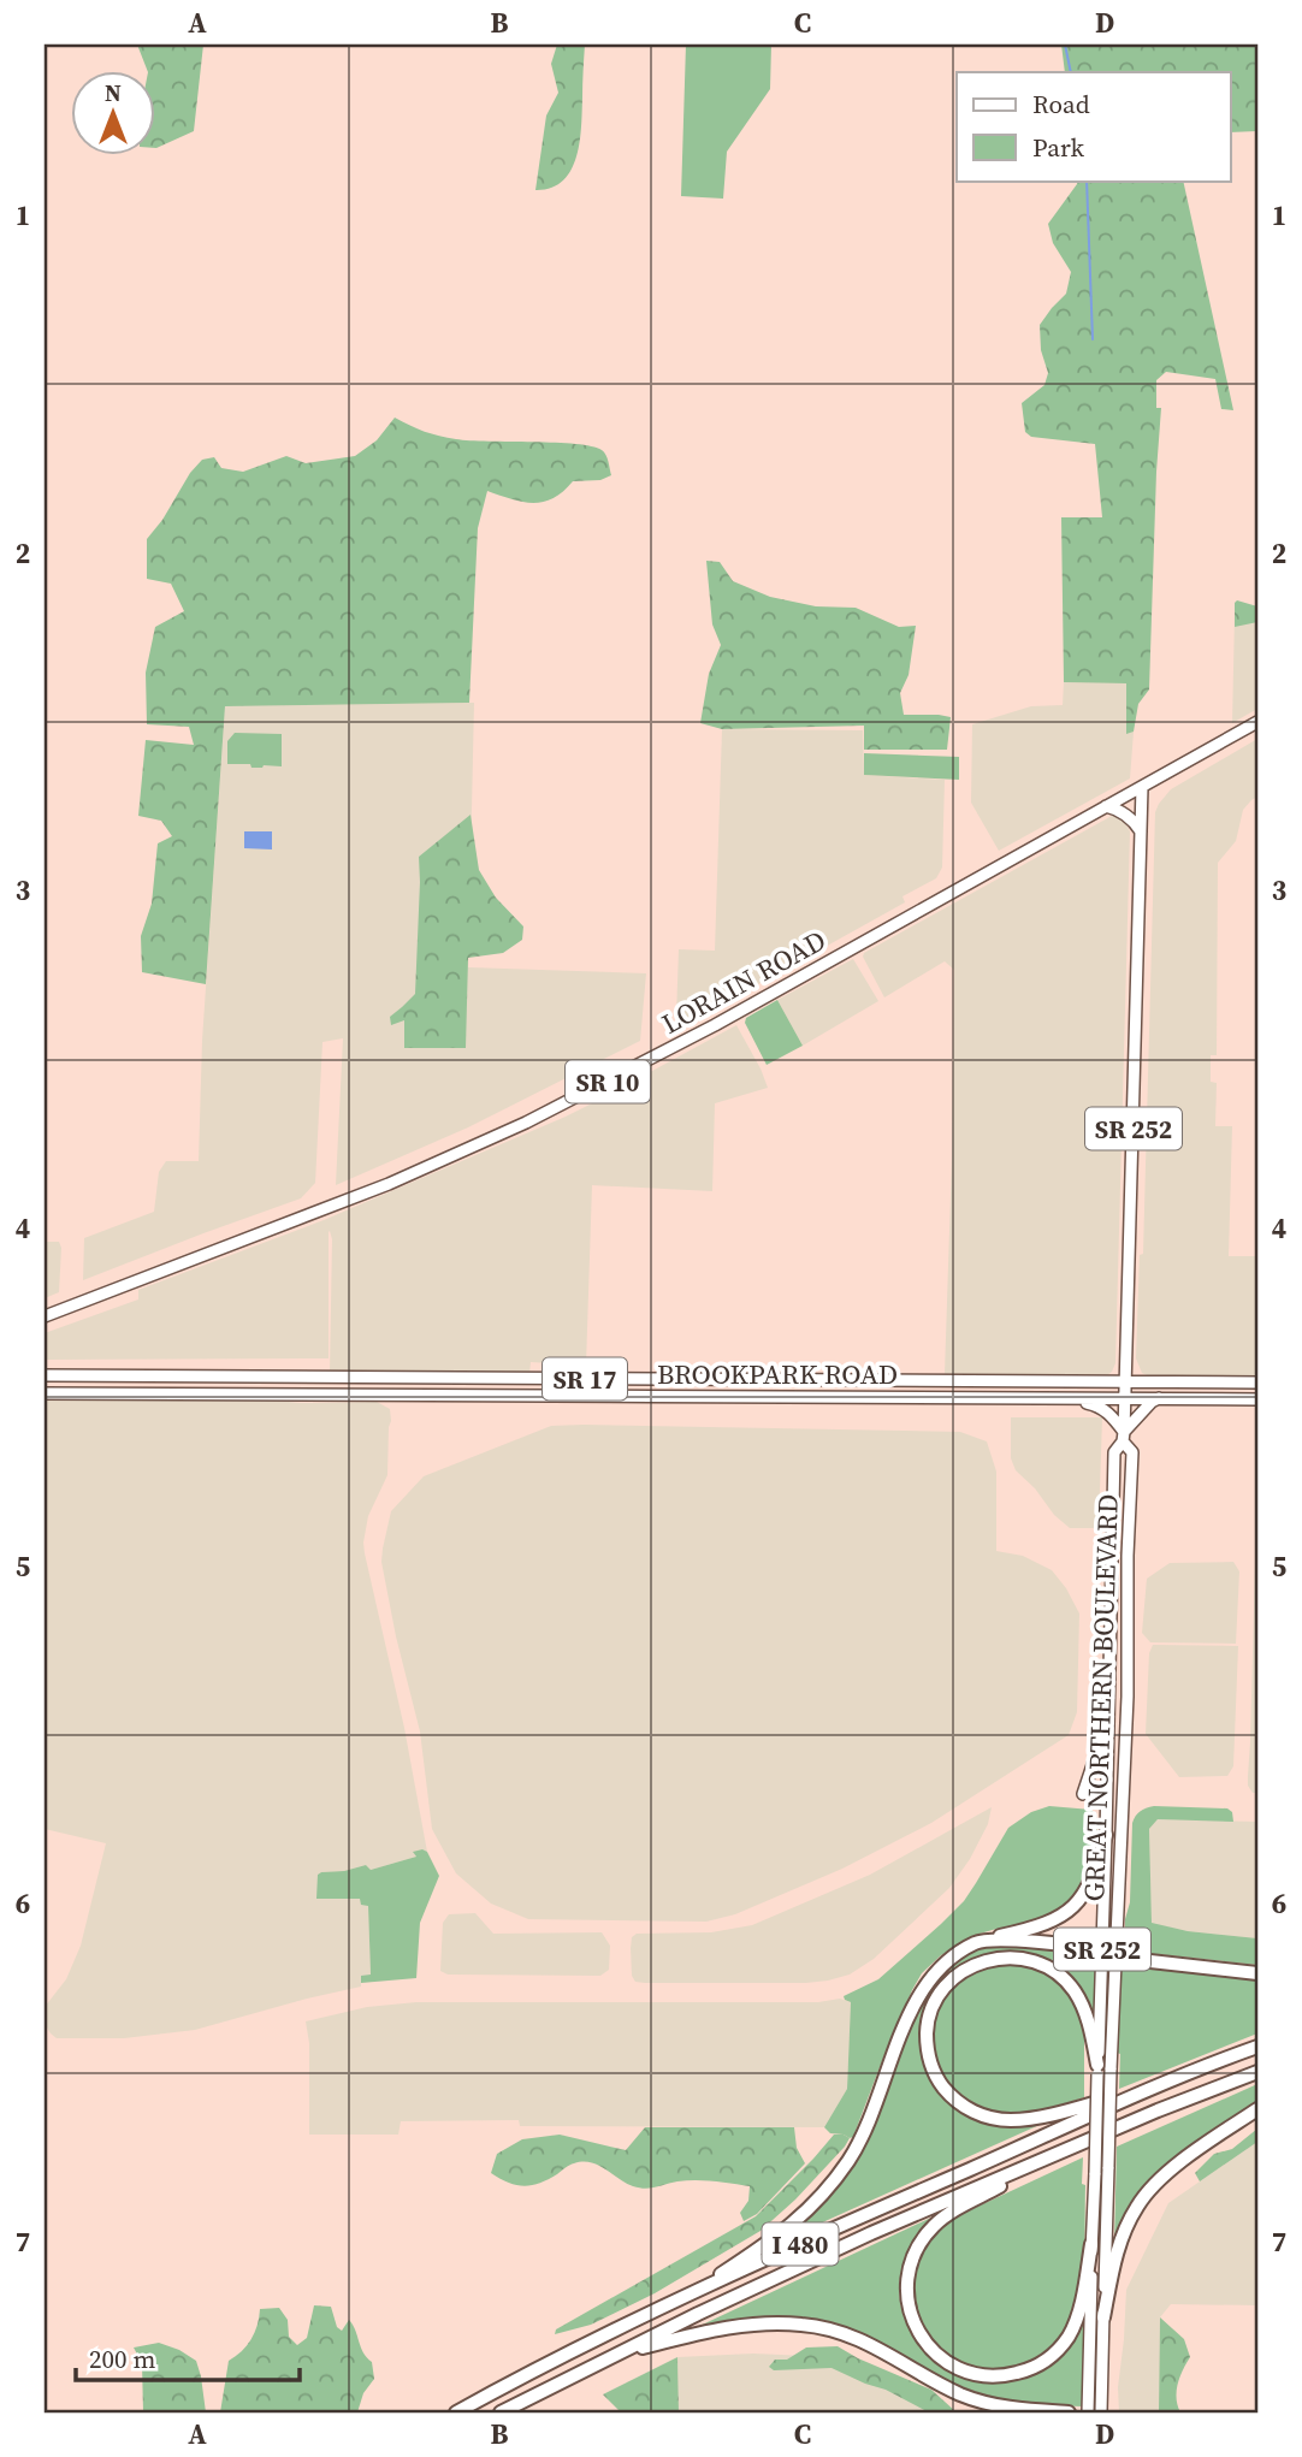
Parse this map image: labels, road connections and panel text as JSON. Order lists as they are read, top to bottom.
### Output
{
  "streets": {
    "highway": ["I 480"],
    "main road": [
      "LORAIN ROAD",
      "SR 10",
      "SR 252",
      "BROOKPARK ROAD",
      "SR 17",
      "GREAT NORTHERN BOULEVARD"
    ]
  },
  "crossings": [
    ["LORAIN ROAD", "GREAT NORTHERN BOULEVARD"],
    ["BROOKPARK ROAD", "GREAT NORTHERN BOULEVARD"]
  ],
  "legend": ["Road", "Park"],
  "scale_bar": "200 m",
  "north": "top",
  "grid": {
    "columns": [
      "A",
      "B",
      "C",
      "D"
    ],
    "rows": [
      "1",
      "2",
      "3",
      "4",
      "5",
      "6",
      "7"
    ]
  }
}
